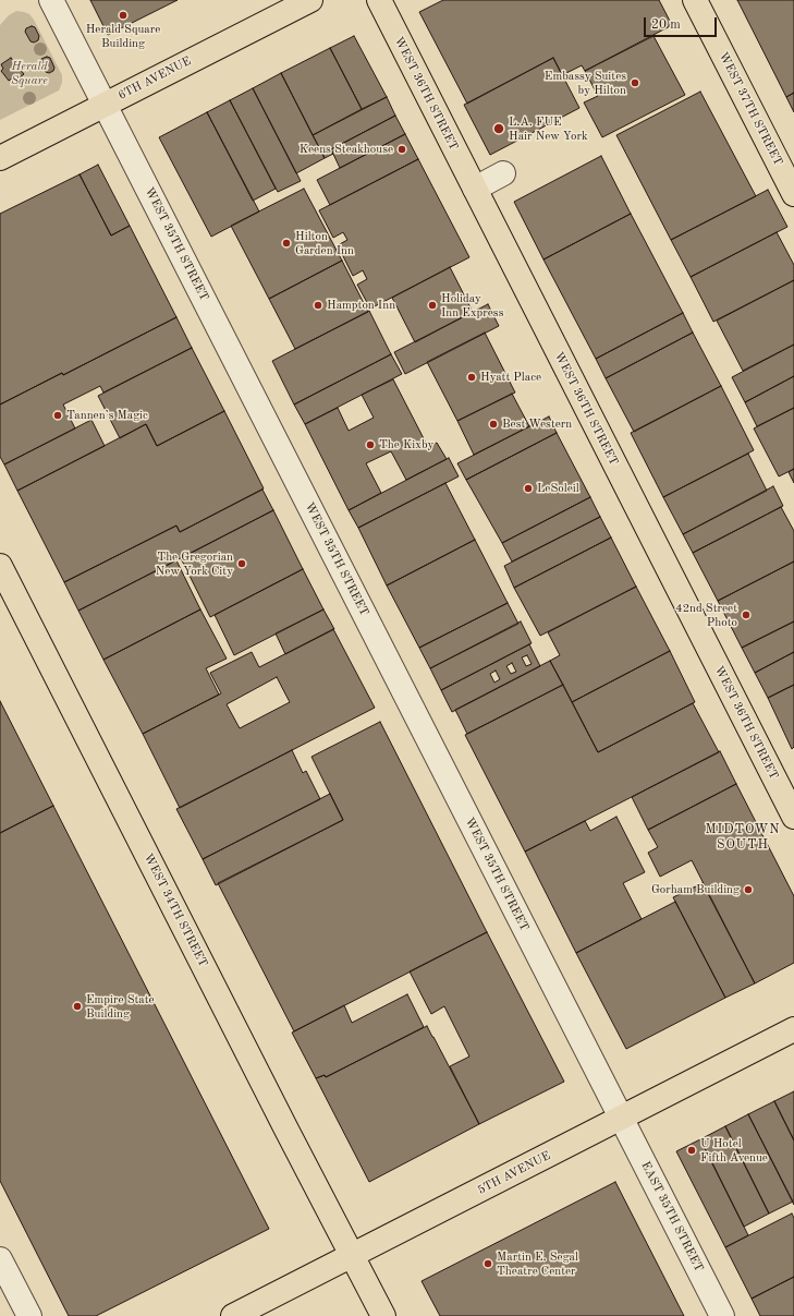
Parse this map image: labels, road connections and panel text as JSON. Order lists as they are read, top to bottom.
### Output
{
  "streets": {
    "main road": [
      "6TH AVENUE",
      "WEST 36TH STREET",
      "WEST 37TH STREET",
      "WEST 34TH STREET",
      "5TH AVENUE"
    ],
    "street": ["WEST 35TH STREET", "EAST 35TH STREET"]
  },
  "crossings": [
    ["6TH AVENUE", "WEST 35TH STREET"],
    ["WEST 35TH STREET", "5TH AVENUE"],
    ["WEST 35TH STREET", "EAST 35TH STREET"],
    ["WEST 34TH STREET", "5TH AVENUE"],
    ["5TH AVENUE", "EAST 35TH STREET"]
  ],
  "districts": ["MIDTOWN SOUTH"],
  "parks": ["Herald Square"],
  "places": [
    "Herald Square Building",
    "Embassy Suites by Hilton",
    "L.A. FUE Hair New York",
    "Keens Steakhouse",
    "Hilton Garden Inn",
    "Hampton Inn",
    "Holiday Inn Express",
    "Hyatt Place",
    "Tannen’s Magic",
    "Best Western",
    "The Kixby",
    "LeSoleil",
    "The Gregorian New York City",
    "42nd Street Photo",
    "Gorham Building",
    "Empire State Building",
    "U Hotel Fifth Avenue",
    "Martin E. Segal Theatre Center"
  ],
  "scale_bar": "20 m"
}
